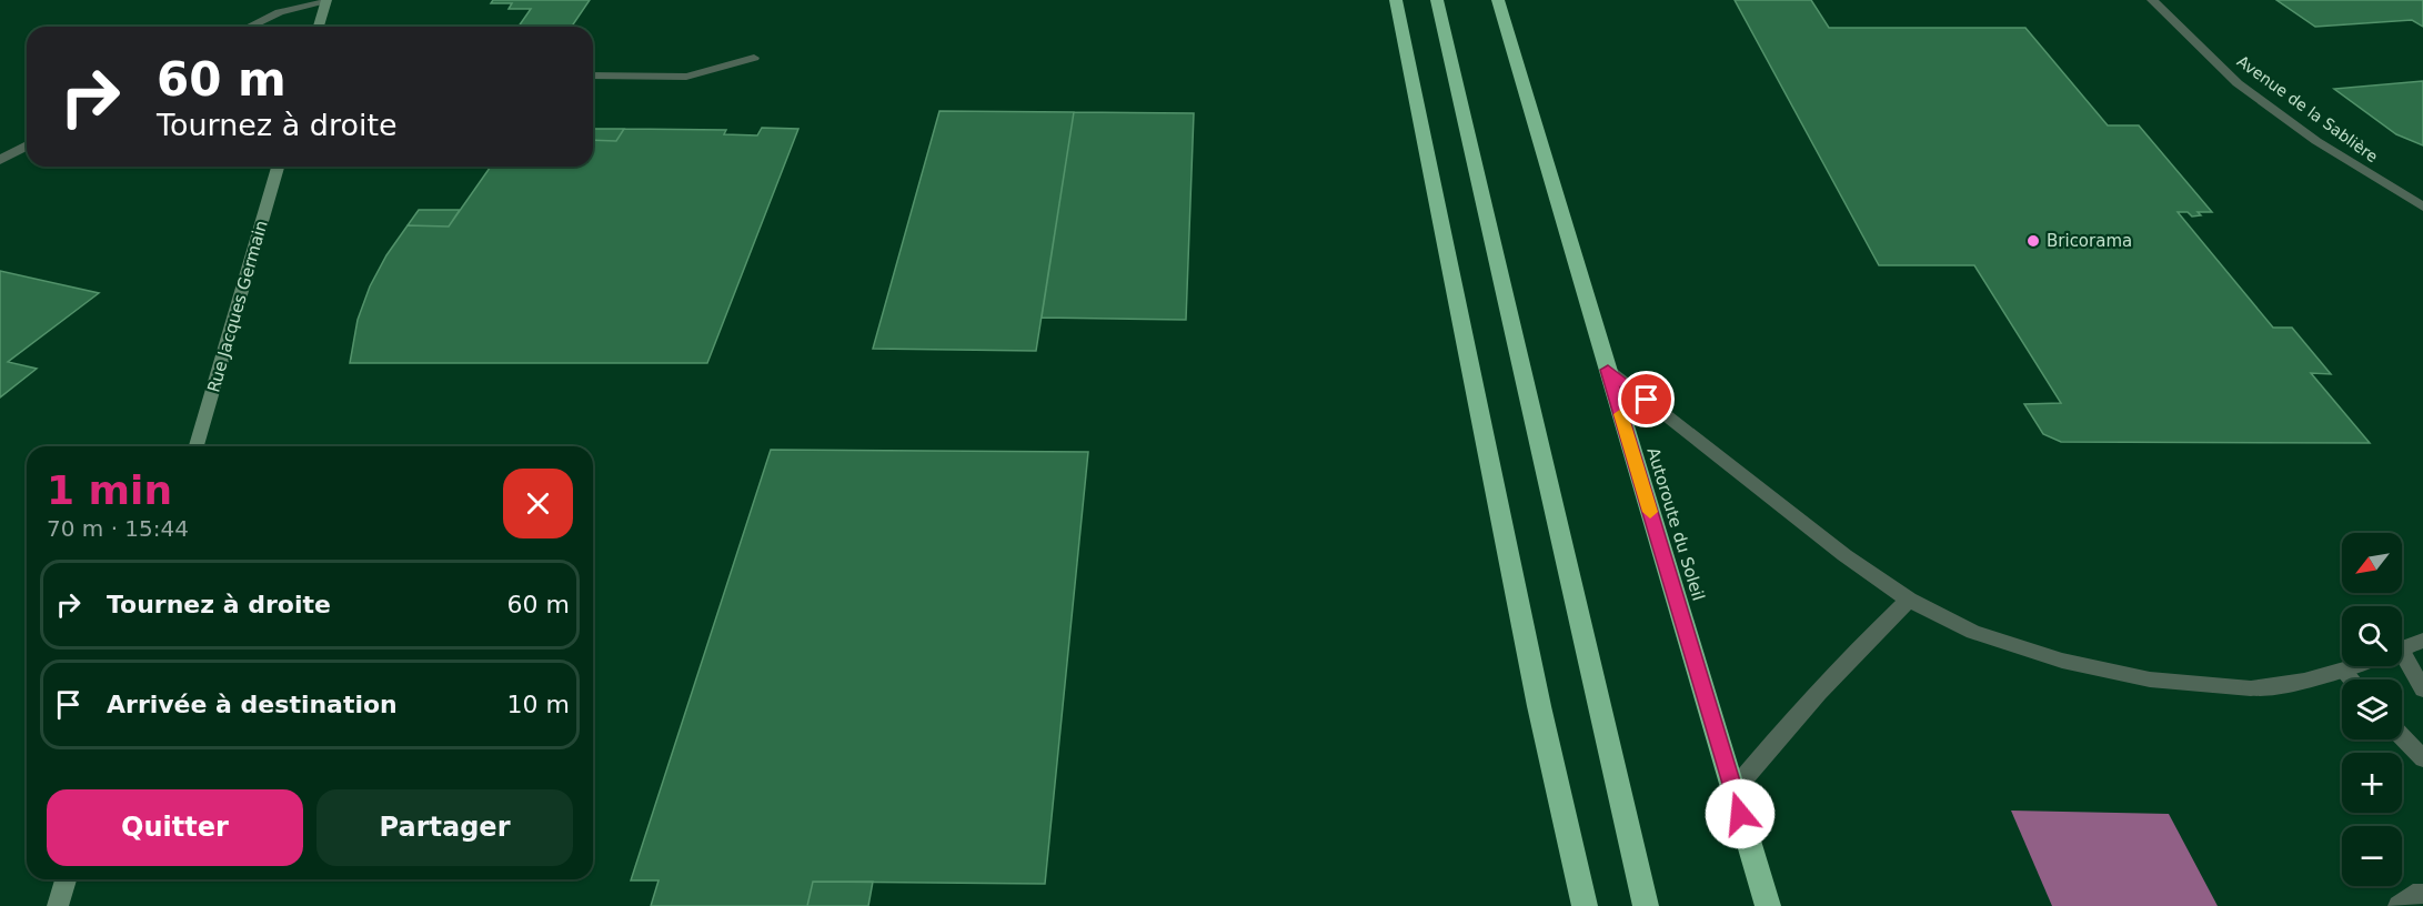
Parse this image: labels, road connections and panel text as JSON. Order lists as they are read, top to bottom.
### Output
{
  "streets": {
    "highway": ["Autoroute du Soleil"],
    "main road": ["Rue Jacques Germain"],
    "street": ["Avenue de la Sablière"]
  },
  "places": ["Bricorama"],
  "north": "bottom left",
  "page": {
    "turn": ["60 m", "Tournez à droite"],
    "heading": ["1 min", "70 m · 15:44"],
    "map_buttons": ["+", "−"],
    "list": [
      {
        "name": "Tournez à droite",
        "value": "60 m"
      },
      {
        "name": "Arrivée à destination",
        "value": "10 m"
      }
    ],
    "buttons": ["Quitter", "Partager"]
  }
}
